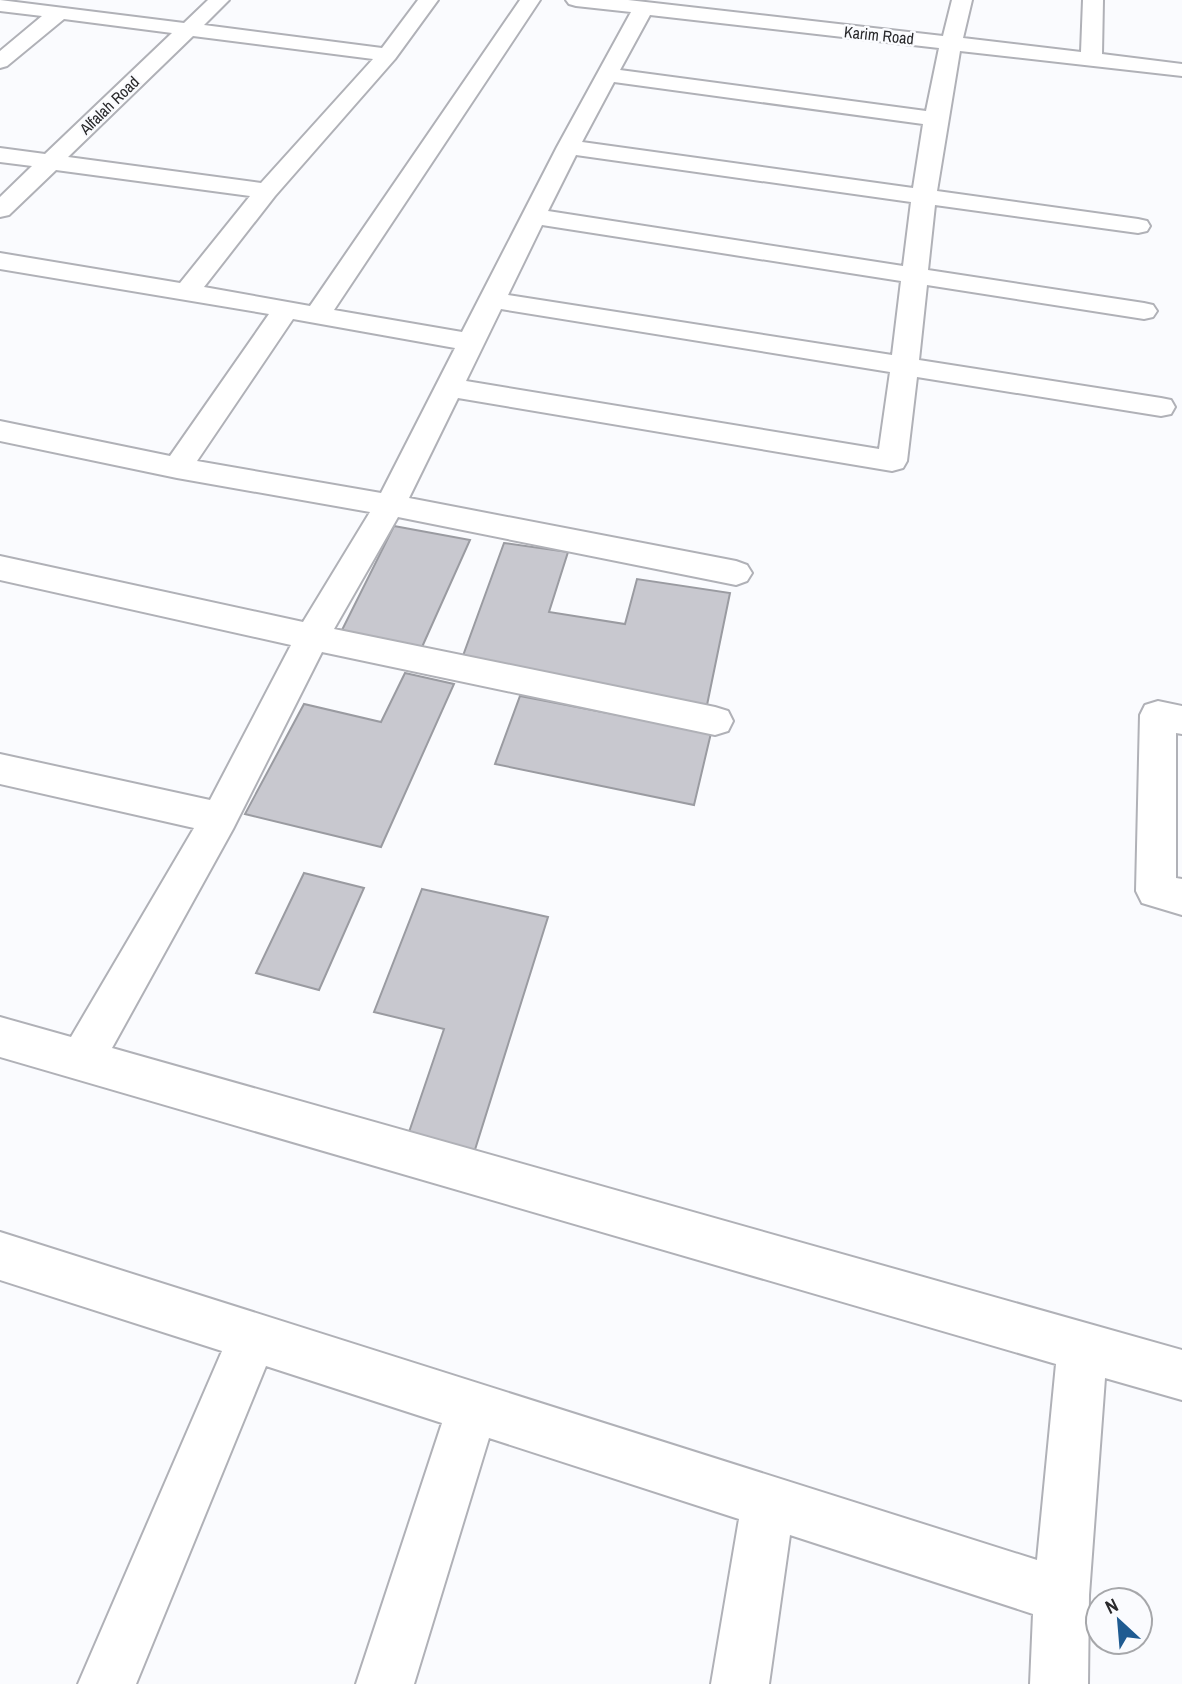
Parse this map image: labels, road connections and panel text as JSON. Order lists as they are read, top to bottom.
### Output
{
  "streets": {
    "street": ["Karim Road", "Alfalah Road"]
  },
  "north": "top left"
}
